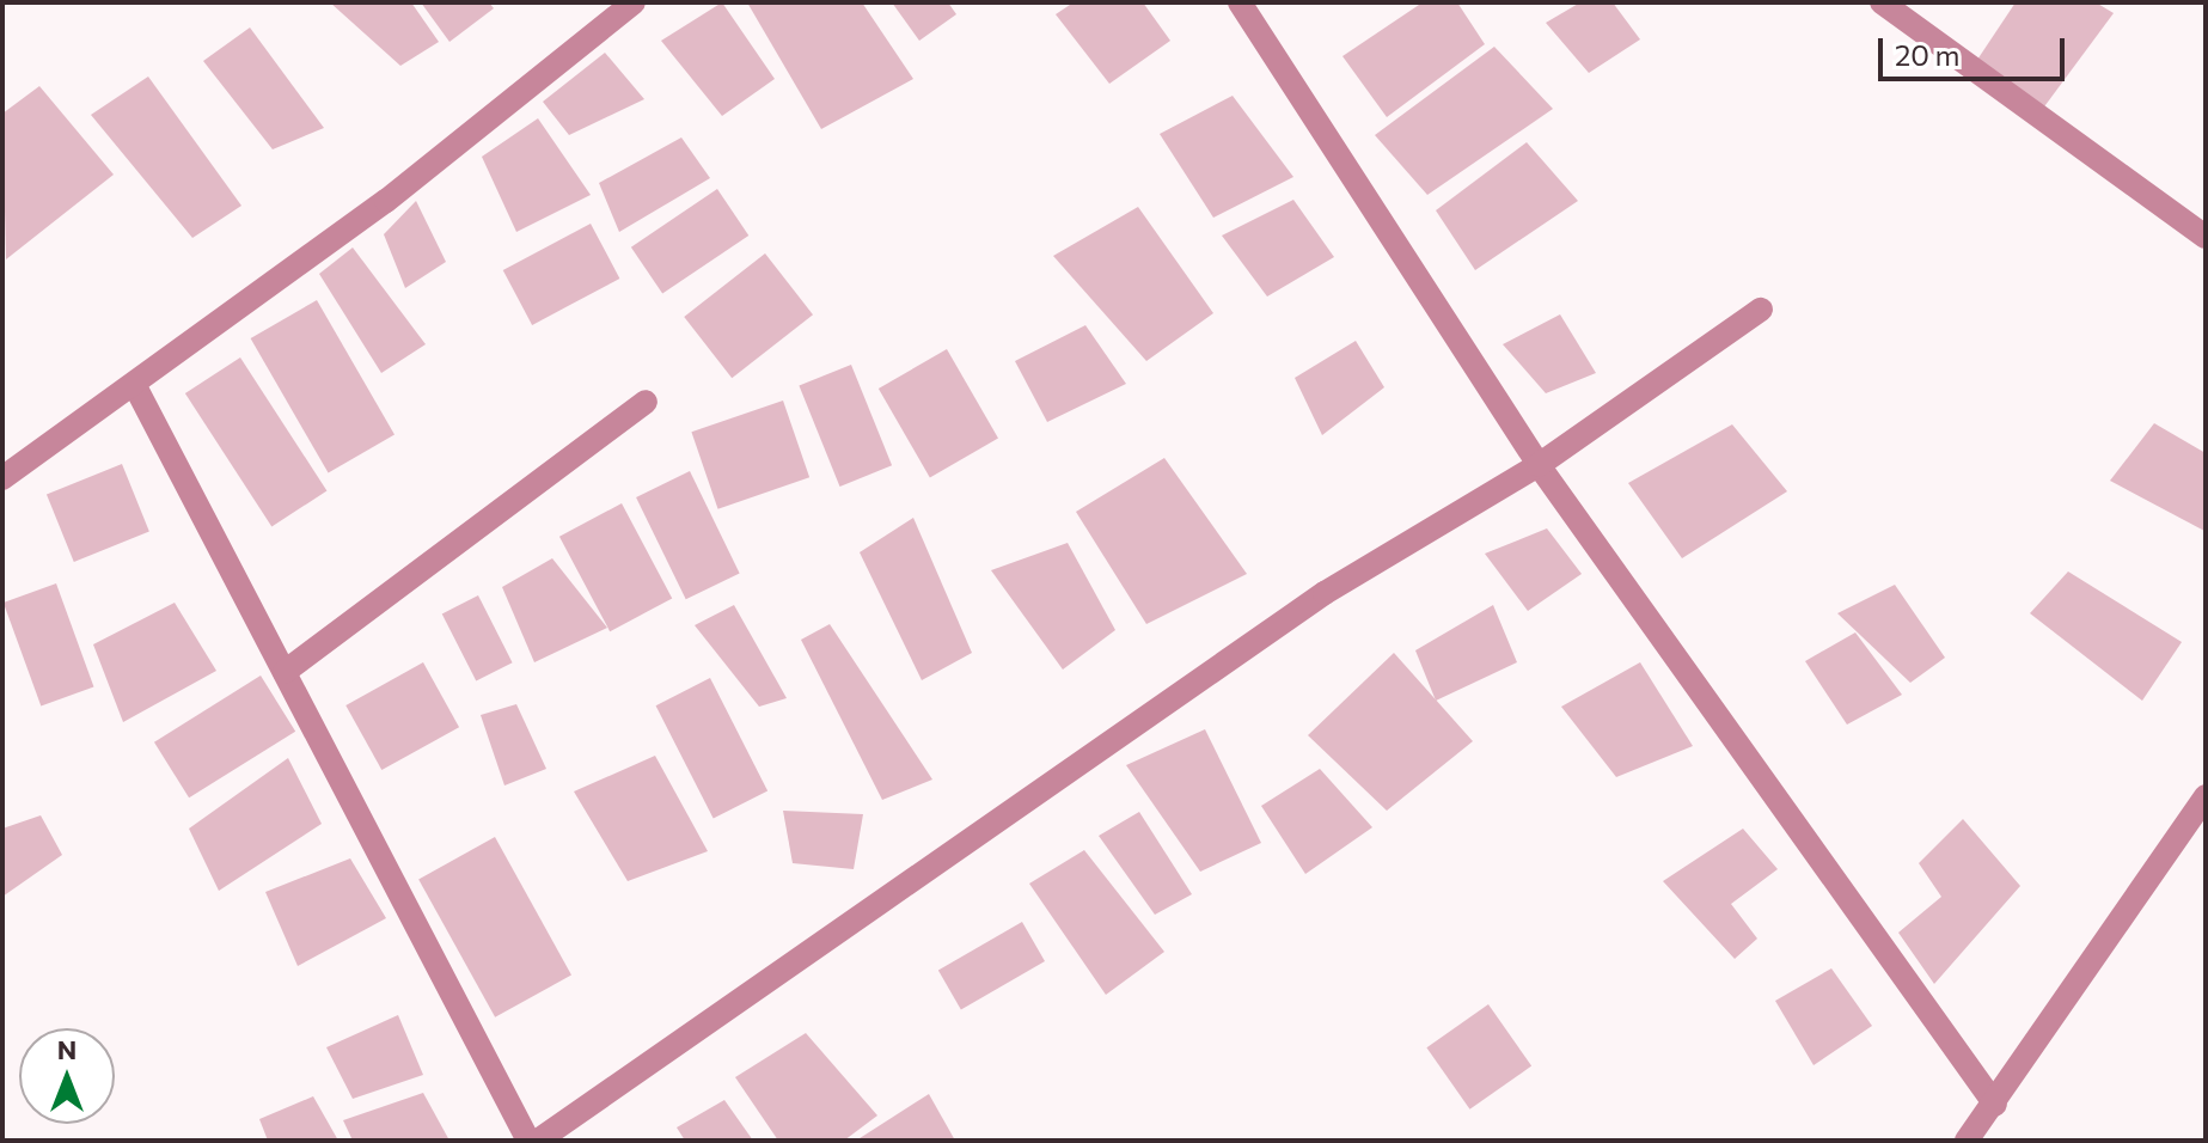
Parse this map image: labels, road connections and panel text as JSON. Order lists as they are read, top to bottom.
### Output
{
  "scale_bar": "20 m",
  "north": "top"
}
